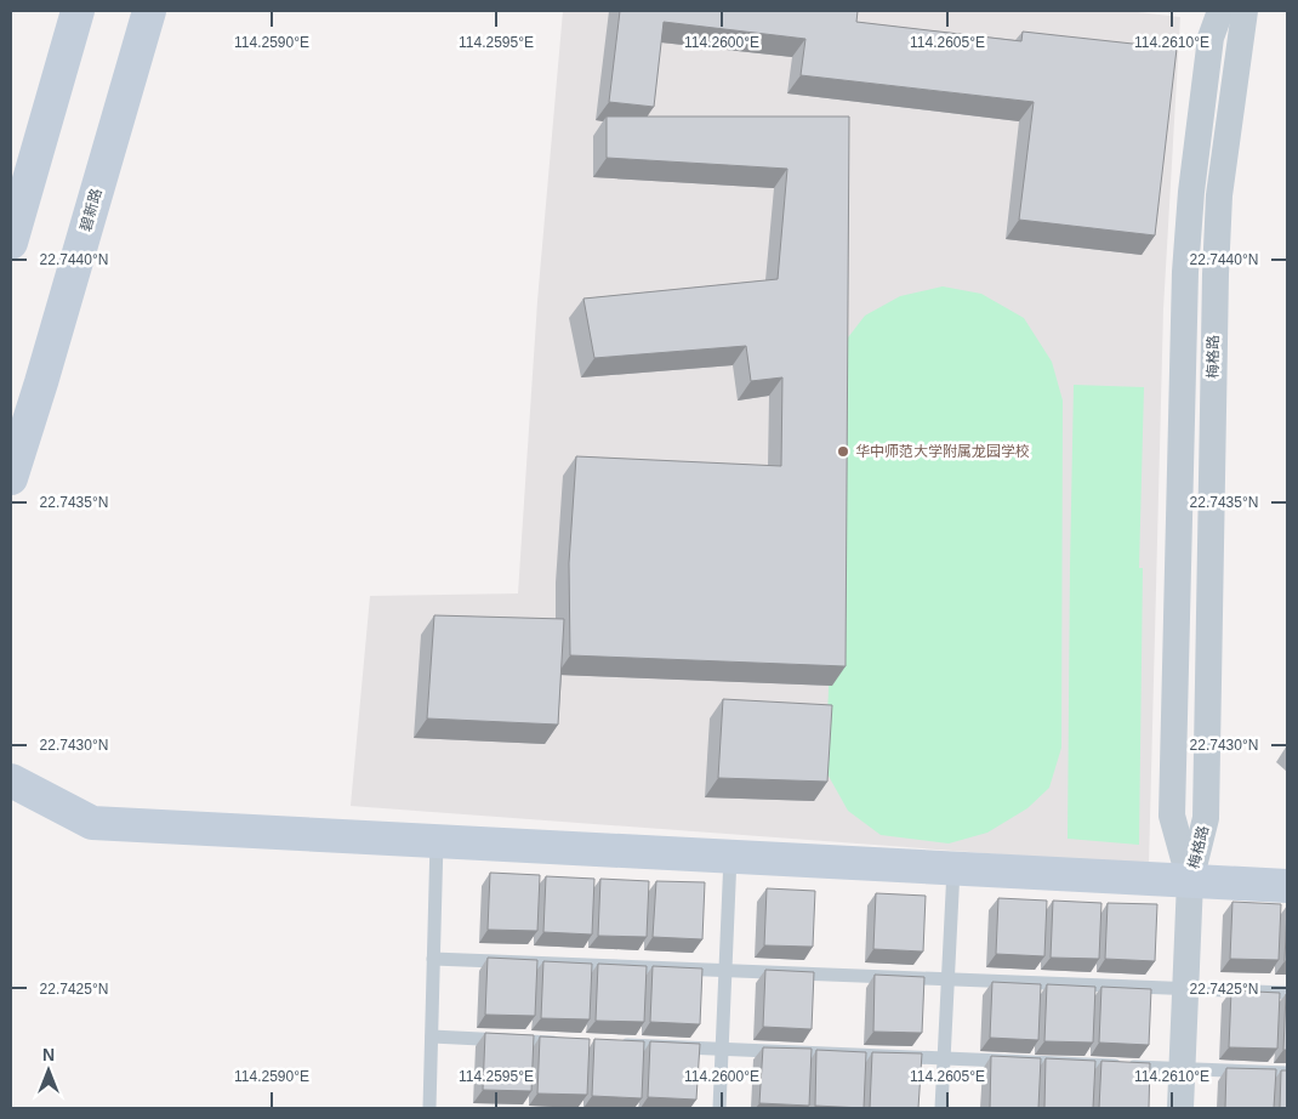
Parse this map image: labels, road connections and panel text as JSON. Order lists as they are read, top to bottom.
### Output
{
  "streets": {
    "street": ["碧新路", "梅格路"]
  },
  "places": ["华中师范大学附属龙园学校"],
  "north": "top",
  "coordinates": [
    "114.2590°E",
    "114.2595°E",
    "114.2600°E",
    "114.2605°E",
    "114.2610°E",
    "22.7440°N",
    "22.7435°N",
    "22.7430°N",
    "22.7425°N"
  ]
}
